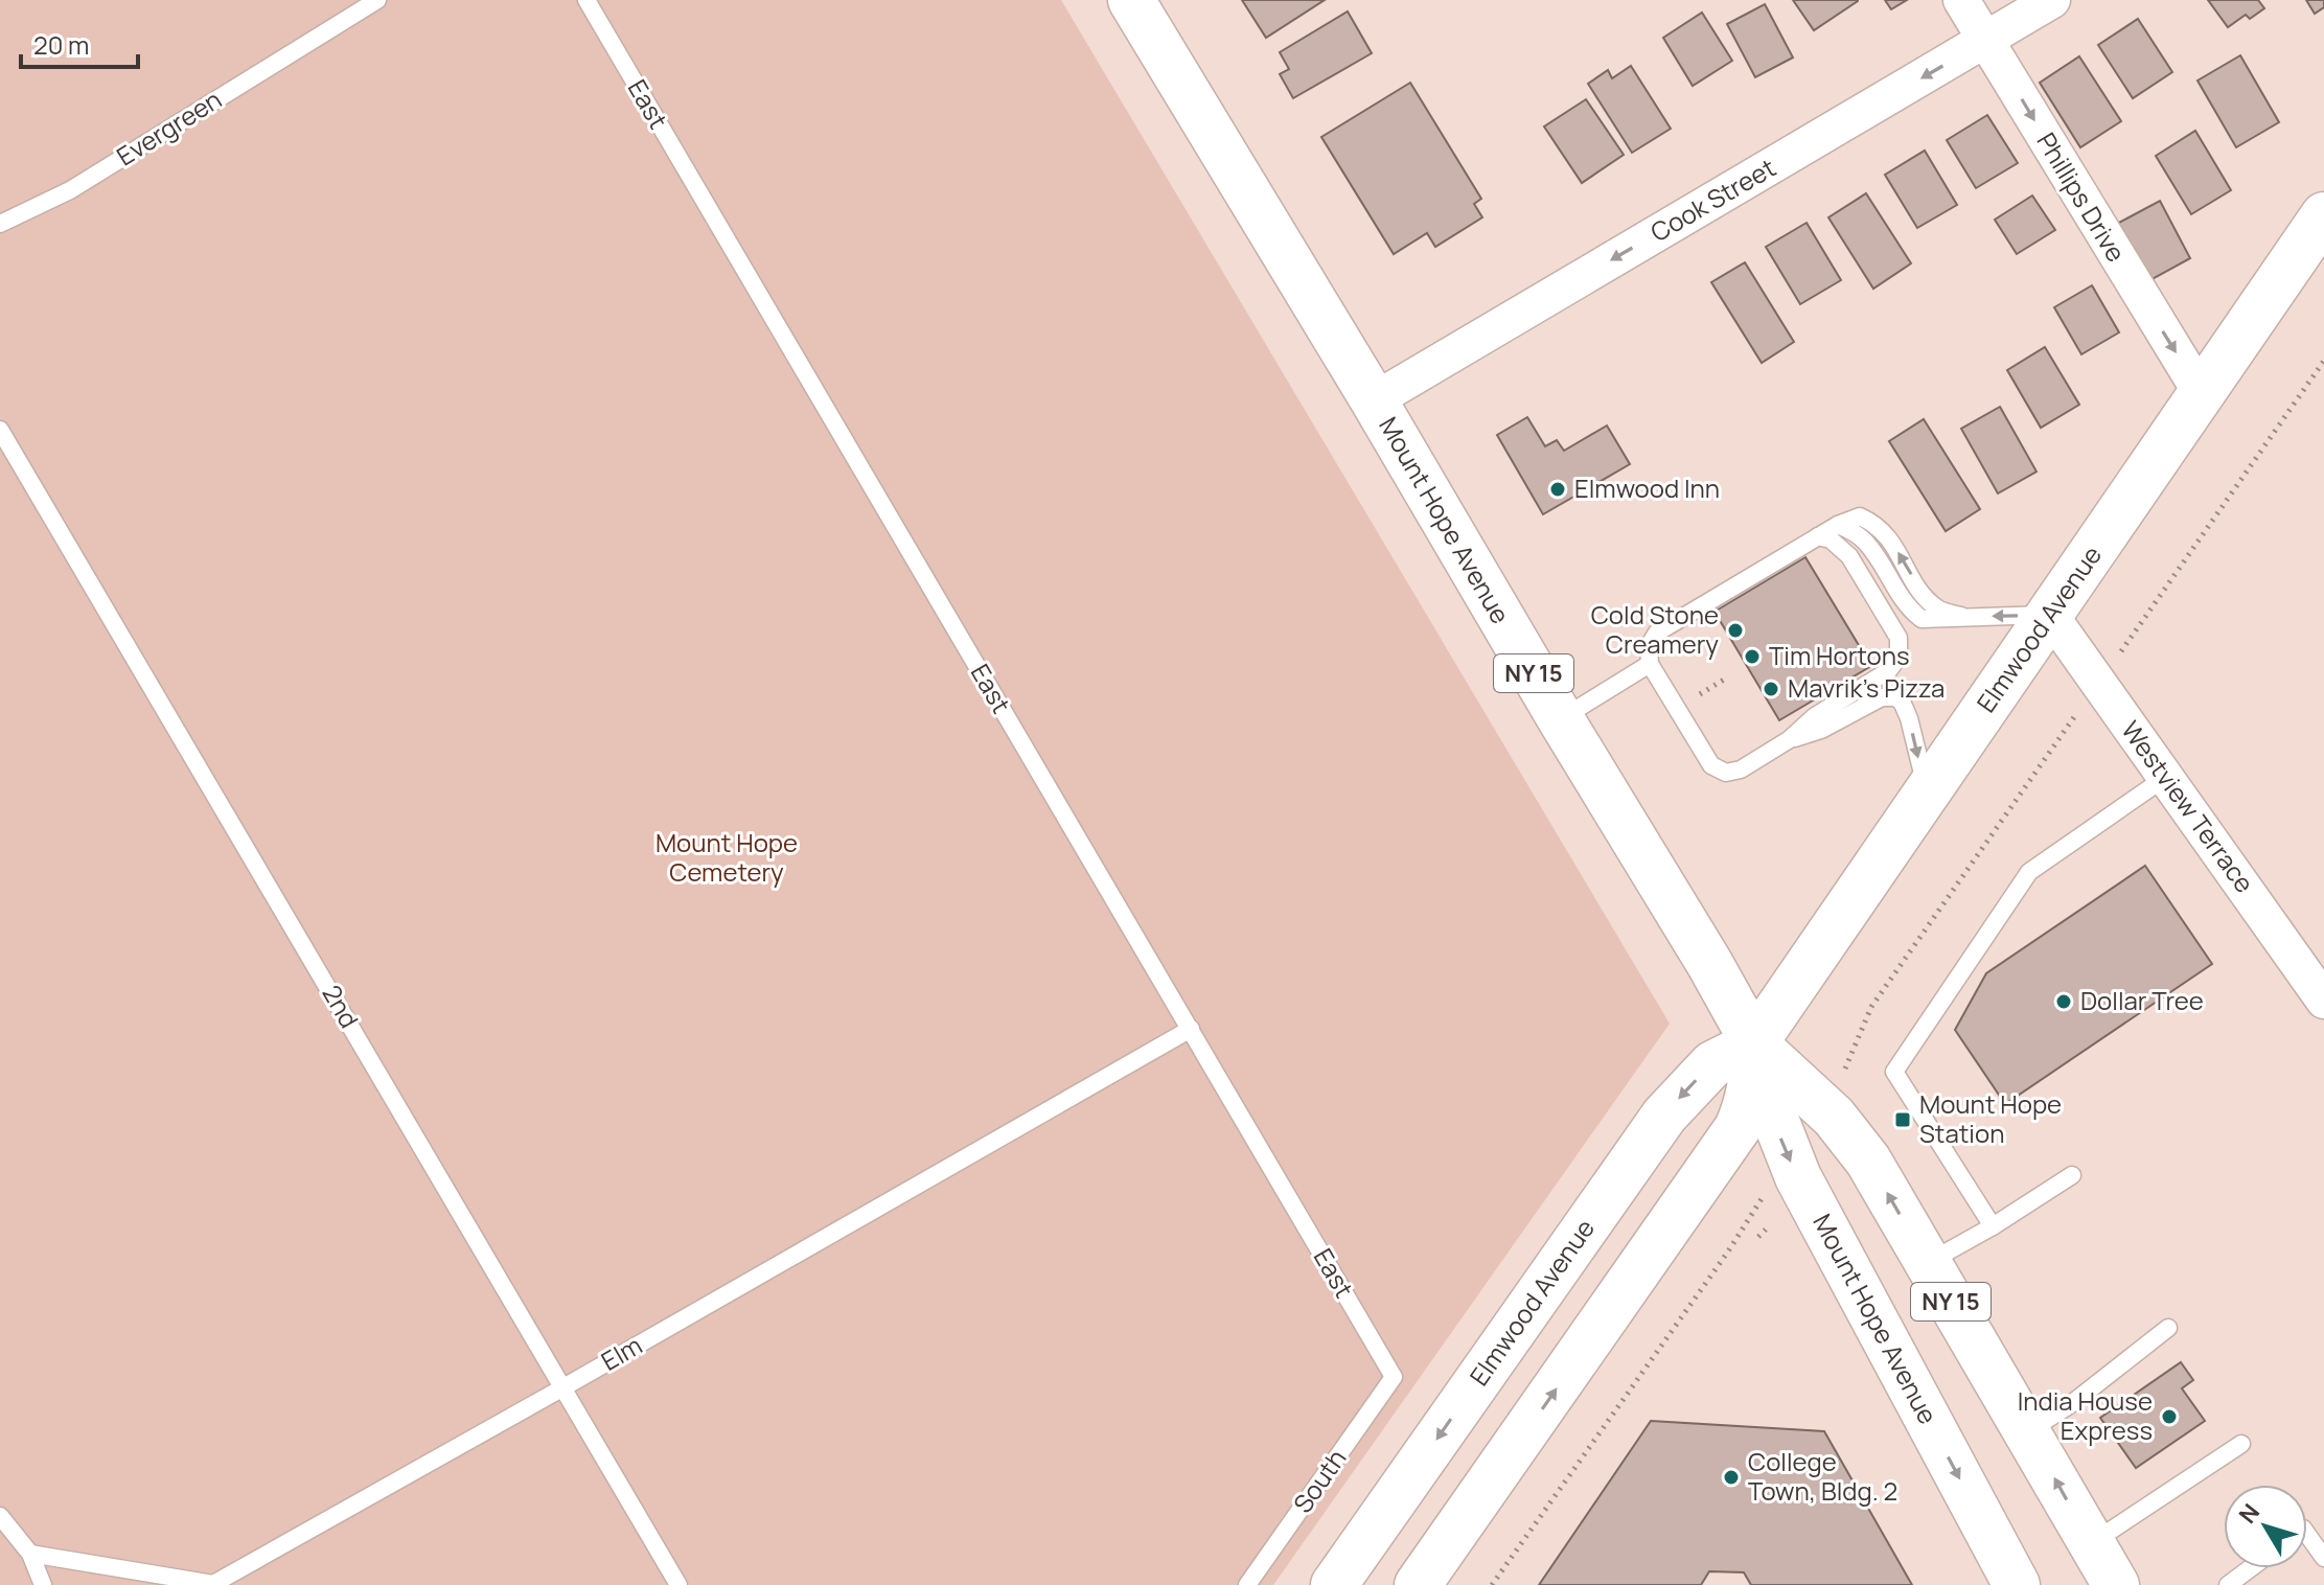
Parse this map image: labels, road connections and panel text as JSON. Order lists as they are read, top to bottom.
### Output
{
  "streets": {
    "main road": ["Mount Hope Avenue", "Elmwood Avenue", "NY 15"],
    "street": ["Phillips Drive", "Cook Street", "Westview Terrace"],
    "lane": [
      "East",
      "Evergreen",
      "2nd",
      "Elm",
      "South"
    ]
  },
  "crossings": [
    ["East", "Elm"],
    ["East", "South"],
    ["Phillips Drive", "Cook Street"],
    ["Phillips Drive", "Elmwood Avenue"],
    ["Cook Street", "Mount Hope Avenue"],
    ["Mount Hope Avenue", "Elmwood Avenue"],
    ["Elmwood Avenue", "Westview Terrace"],
    ["2nd", "Elm"]
  ],
  "one_way": ["Phillips Drive", "Cook Street"],
  "parks": ["Mount Hope Cemetery"],
  "places": {
    "other": [
      "Elmwood Inn",
      "Cold Stone Creamery",
      "Tim Hortons",
      "Mavrik's Pizza",
      "Dollar Tree",
      "India House Express",
      "College Town, Bldg. 2"
    ],
    "transit": ["Mount Hope Station"]
  },
  "scale_bar": "20 m",
  "north": "top left"
}
